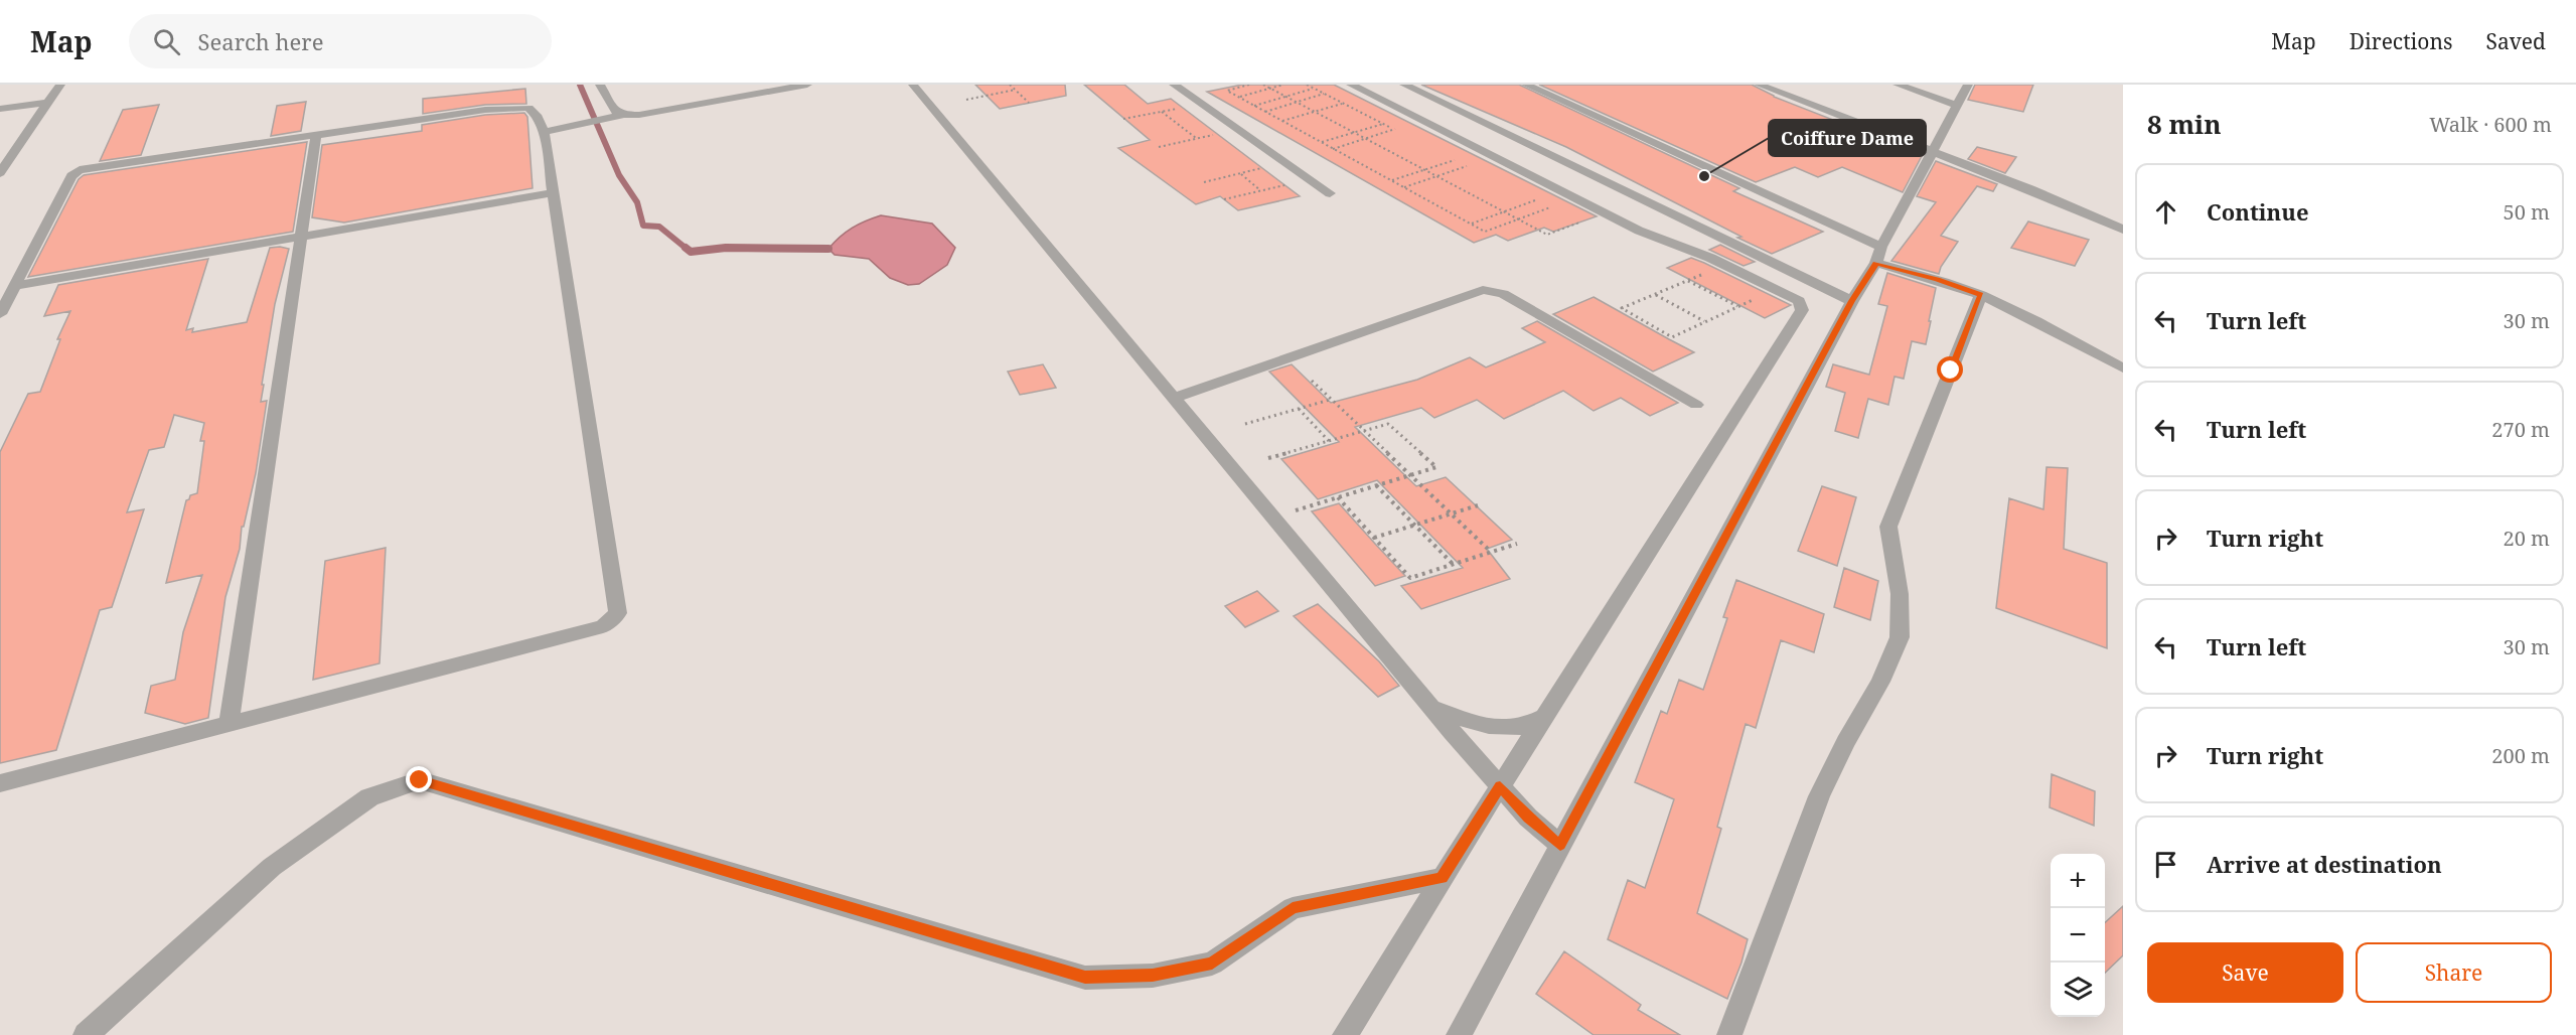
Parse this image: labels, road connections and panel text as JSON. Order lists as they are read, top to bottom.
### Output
{
  "places": ["Coiffure Dame"],
  "page": {
    "header": "Map",
    "search": "Search here",
    "nav": ["Map", "Directions", "Saved"],
    "heading": ["8 min", "Walk · 600 m"],
    "list": [
      ["Continue", "50 m"],
      ["Turn left", "30 m"],
      ["Turn left", "270 m"],
      ["Turn right", "20 m"],
      ["Turn left", "30 m"],
      ["Turn right", "200 m"],
      "Arrive at destination"
    ],
    "map_buttons": ["+", "−"],
    "buttons": ["Save", "Share"]
  }
}
